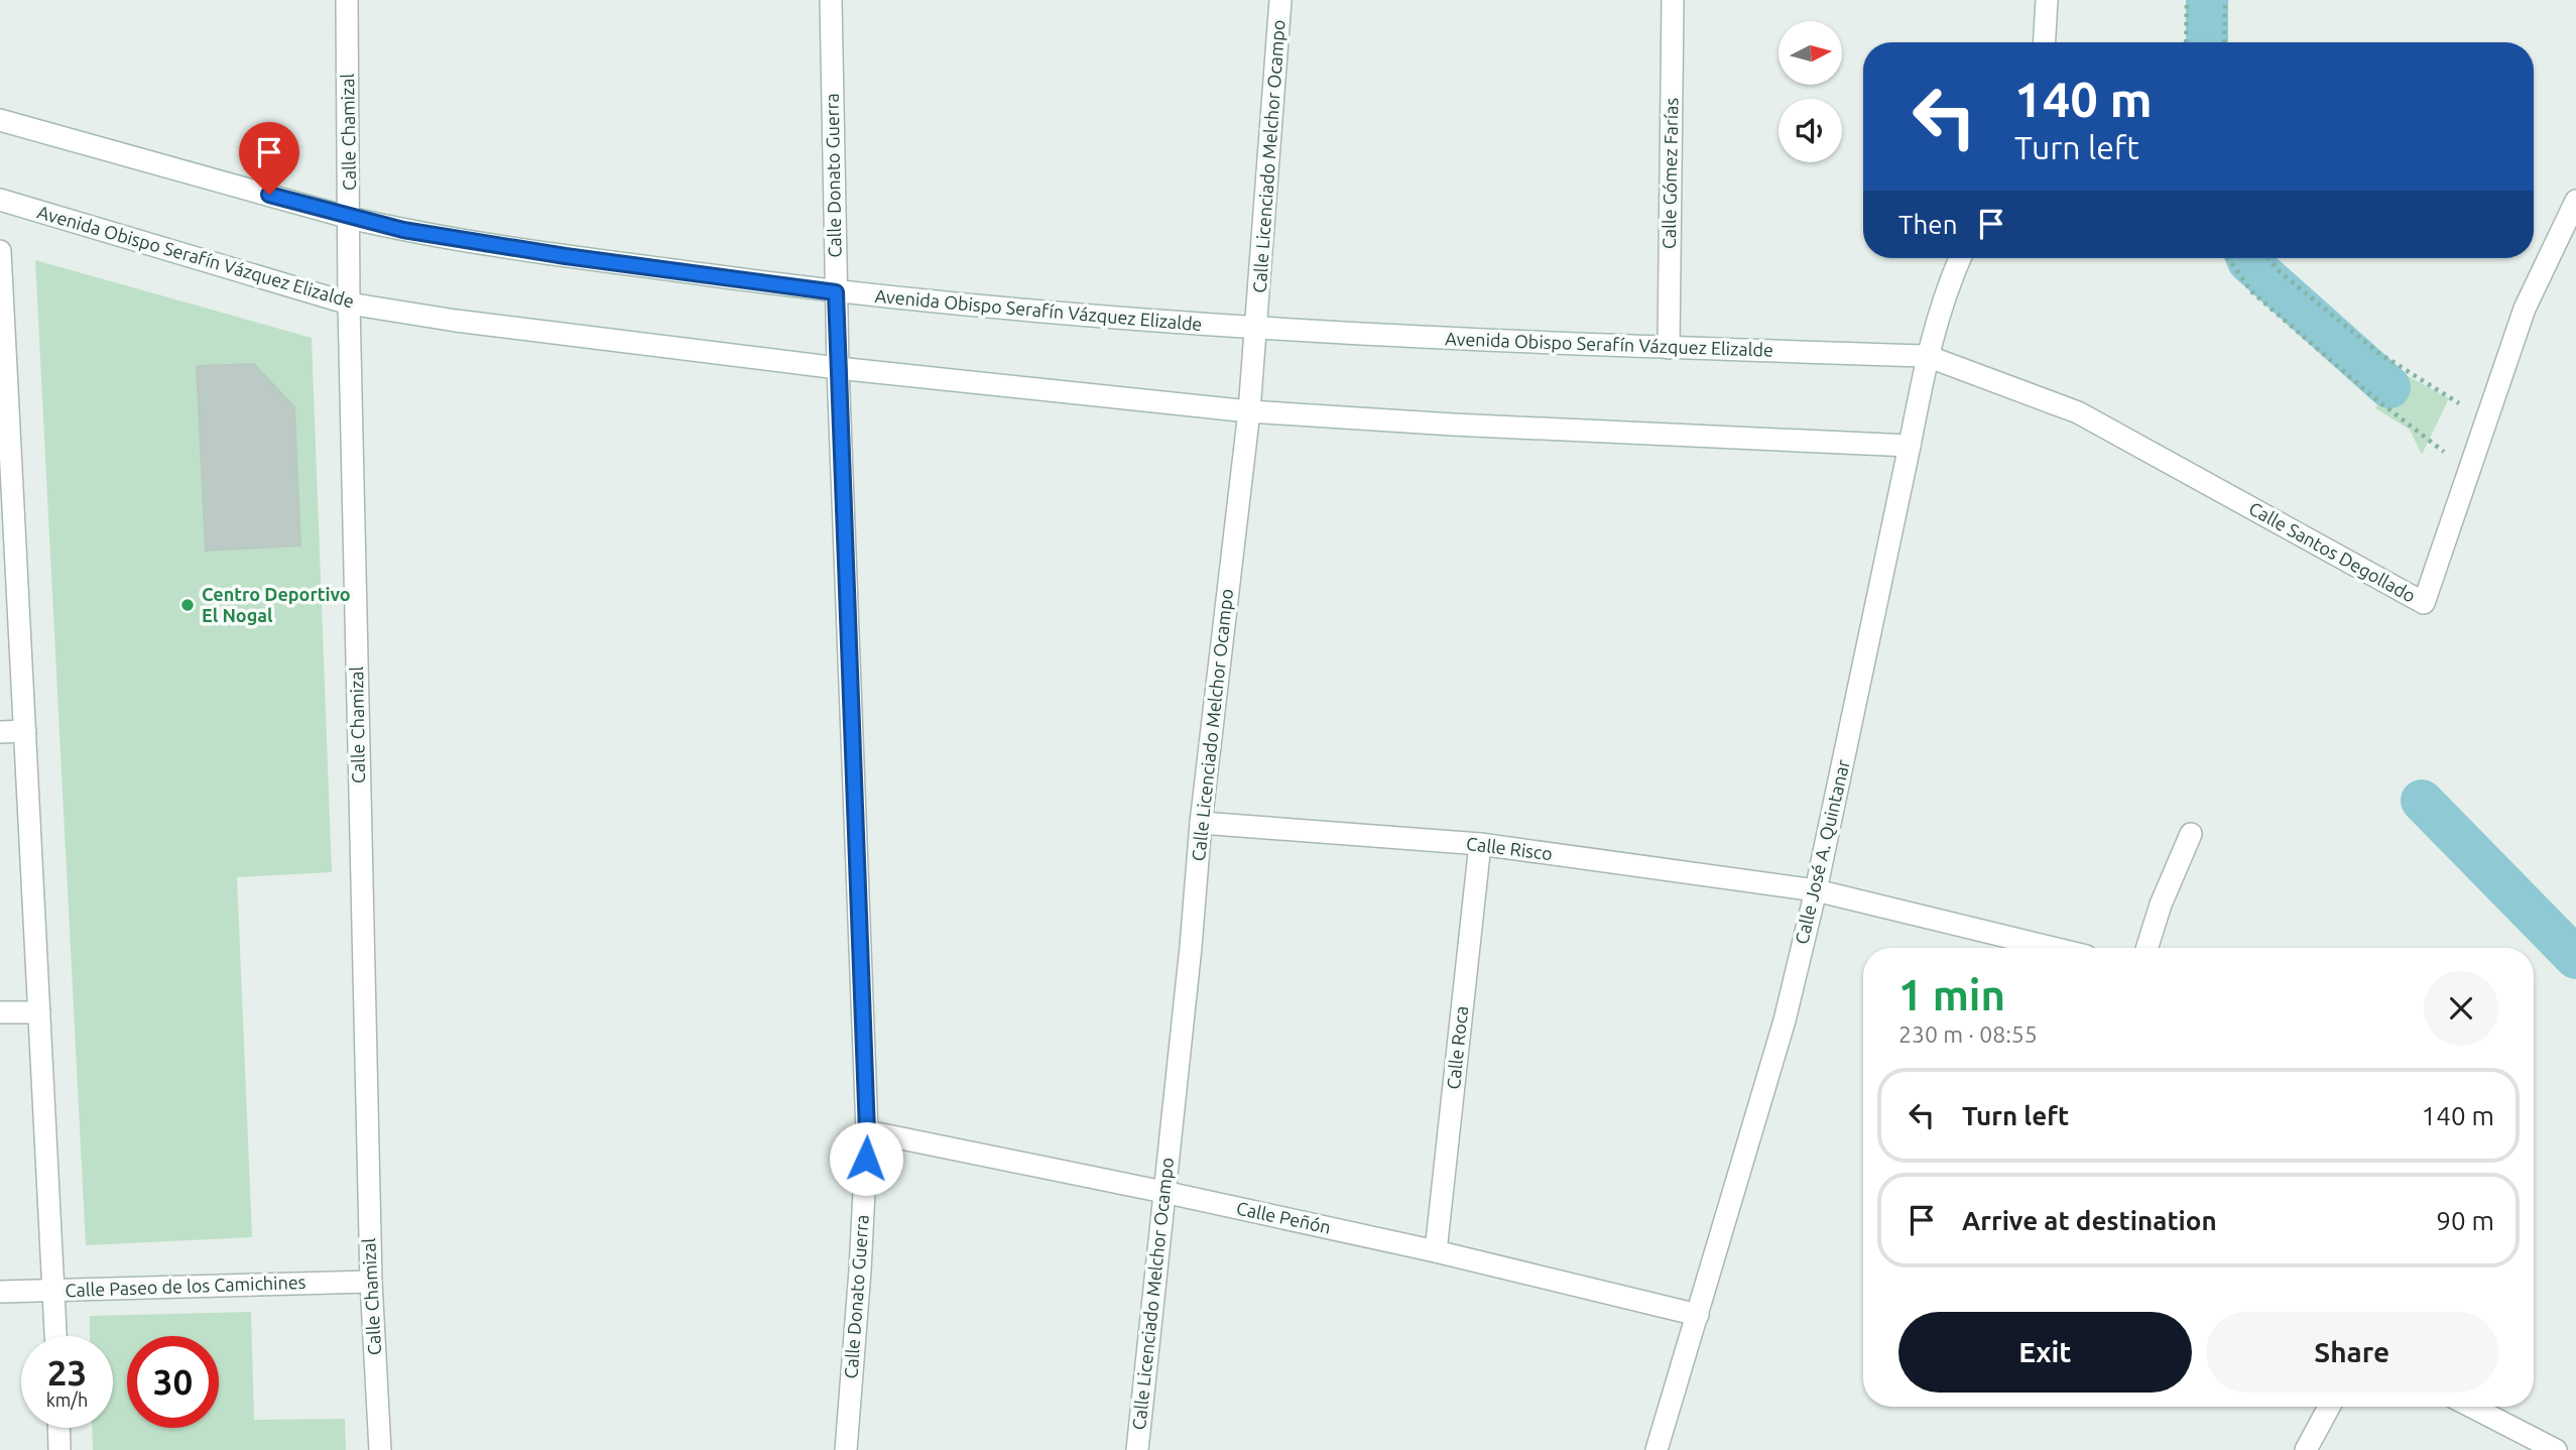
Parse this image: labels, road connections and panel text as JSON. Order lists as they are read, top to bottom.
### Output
{
  "streets": {
    "street": [
      "Calle Chamizal",
      "Calle Licenciado Melchor Ocampo",
      "Calle Gómez Farías",
      "Calle Donato Guerra",
      "Avenida Obispo Serafín Vázquez Elizalde",
      "Calle Santos Degollado",
      "Calle Risco",
      "Calle José A. Quintanar",
      "Calle Roca",
      "Calle Peñón",
      "Calle Paseo de los Camichines"
    ]
  },
  "crossings": [
    ["Calle Chamizal", "Avenida Obispo Serafín Vázquez Elizalde"],
    ["Calle Chamizal", "Calle Paseo de los Camichines"],
    ["Calle Licenciado Melchor Ocampo", "Avenida Obispo Serafín Vázquez Elizalde"],
    ["Calle Licenciado Melchor Ocampo", "Calle Risco"],
    ["Calle Licenciado Melchor Ocampo", "Calle Peñón"],
    ["Calle Gómez Farías", "Avenida Obispo Serafín Vázquez Elizalde"],
    ["Calle Donato Guerra", "Avenida Obispo Serafín Vázquez Elizalde"],
    ["Calle Donato Guerra", "Calle Peñón"],
    ["Avenida Obispo Serafín Vázquez Elizalde", "Calle Santos Degollado"],
    ["Avenida Obispo Serafín Vázquez Elizalde", "Calle José A. Quintanar"],
    ["Calle Santos Degollado", "Calle José A. Quintanar"],
    ["Calle Risco", "Calle José A. Quintanar"],
    ["Calle Risco", "Calle Roca"],
    ["Calle José A. Quintanar", "Calle Peñón"],
    ["Calle Roca", "Calle Peñón"]
  ],
  "places": ["Centro Deportivo El Nogal"],
  "north": "right",
  "page": {
    "turn": ["140 m", "Turn left"],
    "then": "Then",
    "heading": ["1 min", "230 m · 08:55"],
    "list": [
      {
        "name": "Turn left",
        "value": "140 m"
      },
      {
        "name": "Arrive at destination",
        "value": "90 m"
      }
    ],
    "buttons": ["Exit", "Share"],
    "speed": "23 km/h",
    "limit": "30"
  }
}
